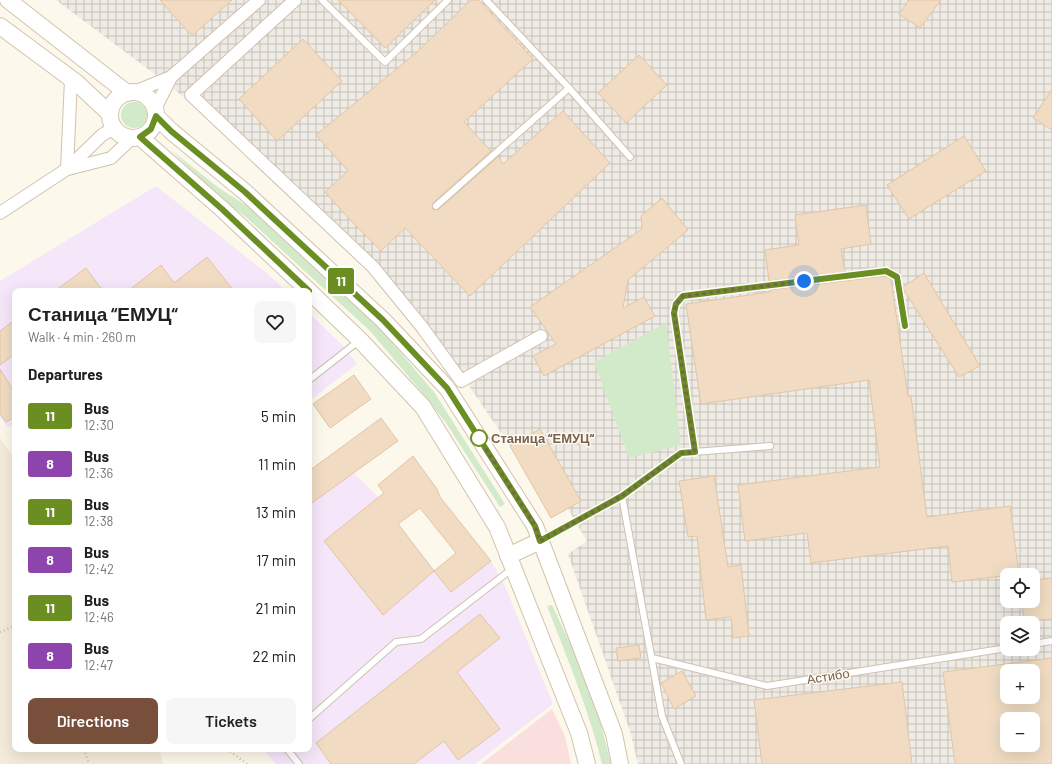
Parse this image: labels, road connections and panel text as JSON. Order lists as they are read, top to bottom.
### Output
{
  "streets": {
    "lane": ["Астибо"]
  },
  "places": ["Станица “ЕМУЦ“"],
  "lines": ["bus line 11"],
  "page": {
    "on_map": "11",
    "heading": [
      ["Станица “ЕМУЦ“", "Walk · 4 min · 260 m"],
      "Departures"
    ],
    "list": [
      {
        "mark": "11",
        "name": "Bus",
        "note": "12:30",
        "value": "5 min"
      },
      {
        "mark": "8",
        "name": "Bus",
        "note": "12:36",
        "value": "11 min"
      },
      {
        "mark": "11",
        "name": "Bus",
        "note": "12:38",
        "value": "13 min"
      },
      {
        "mark": "8",
        "name": "Bus",
        "note": "12:42",
        "value": "17 min"
      },
      {
        "mark": "11",
        "name": "Bus",
        "note": "12:46",
        "value": "21 min"
      },
      {
        "mark": "8",
        "name": "Bus",
        "note": "12:47",
        "value": "22 min"
      }
    ],
    "map_buttons": ["+", "−"],
    "buttons": ["Directions", "Tickets"]
  }
}
